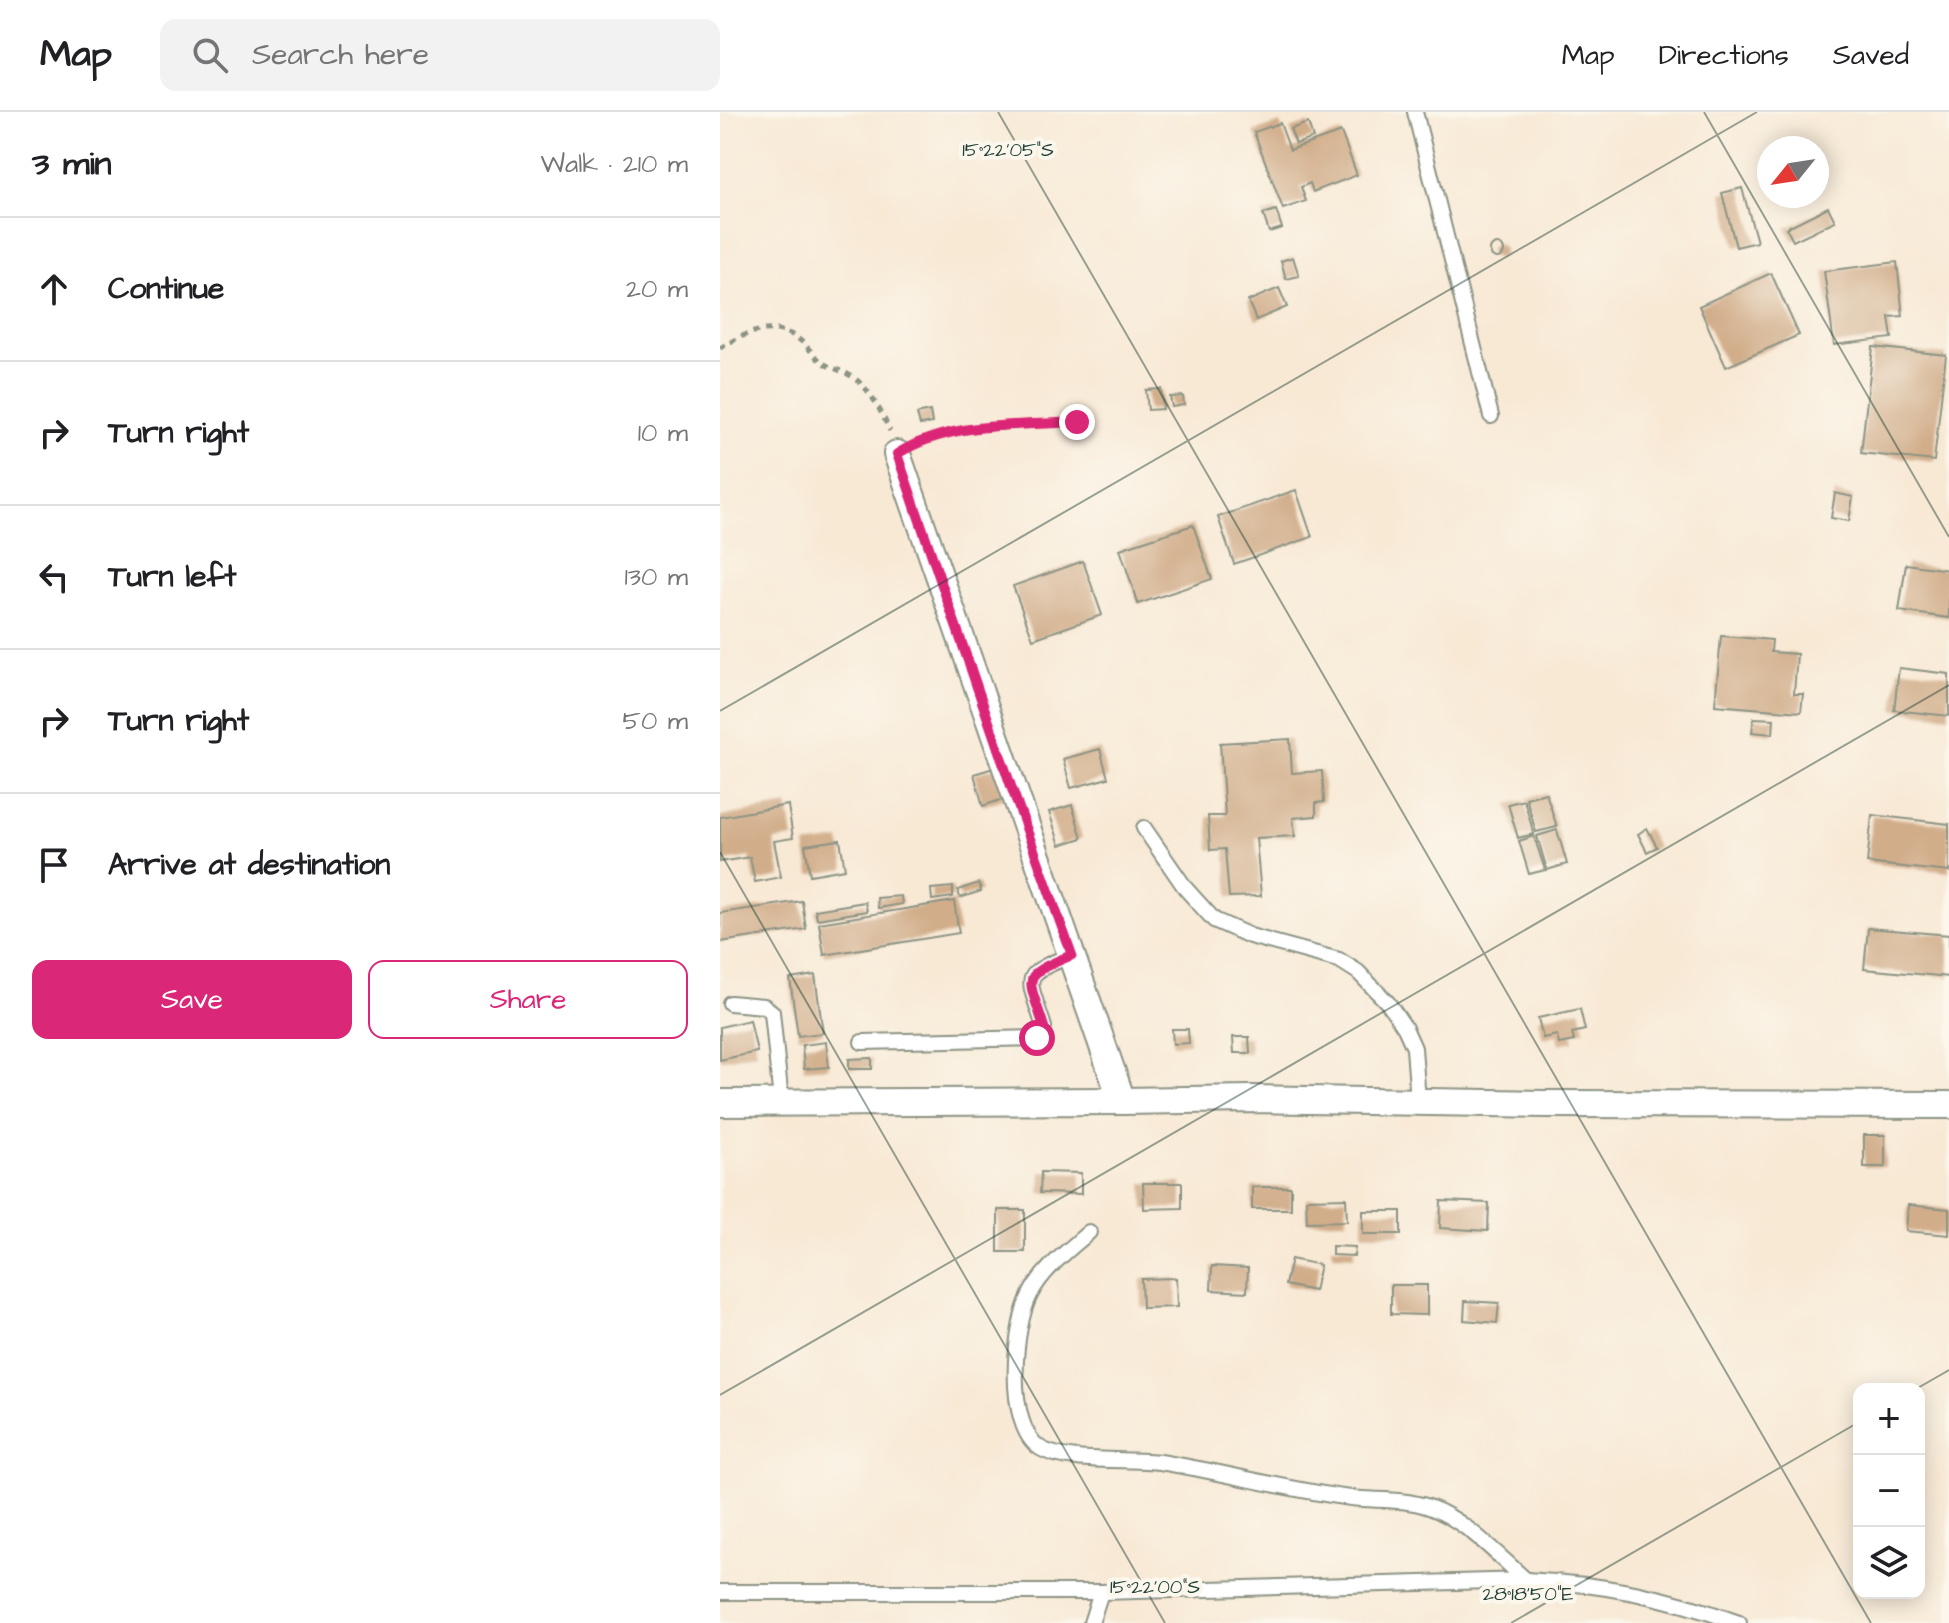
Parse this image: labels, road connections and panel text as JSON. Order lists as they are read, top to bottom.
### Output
{
  "north": "bottom left",
  "page": {
    "header": "Map",
    "search": "Search here",
    "nav": ["Map", "Directions", "Saved"],
    "heading": ["3 min", "Walk · 210 m"],
    "list": [
      ["Continue", "20 m"],
      ["Turn right", "10 m"],
      ["Turn left", "130 m"],
      ["Turn right", "50 m"],
      "Arrive at destination"
    ],
    "buttons": ["Save", "Share"],
    "map_buttons": ["+", "−"]
  },
  "coordinates": ["15°22'05\"S", "15°22'00\"S", "28°18'50\"E"]
}
